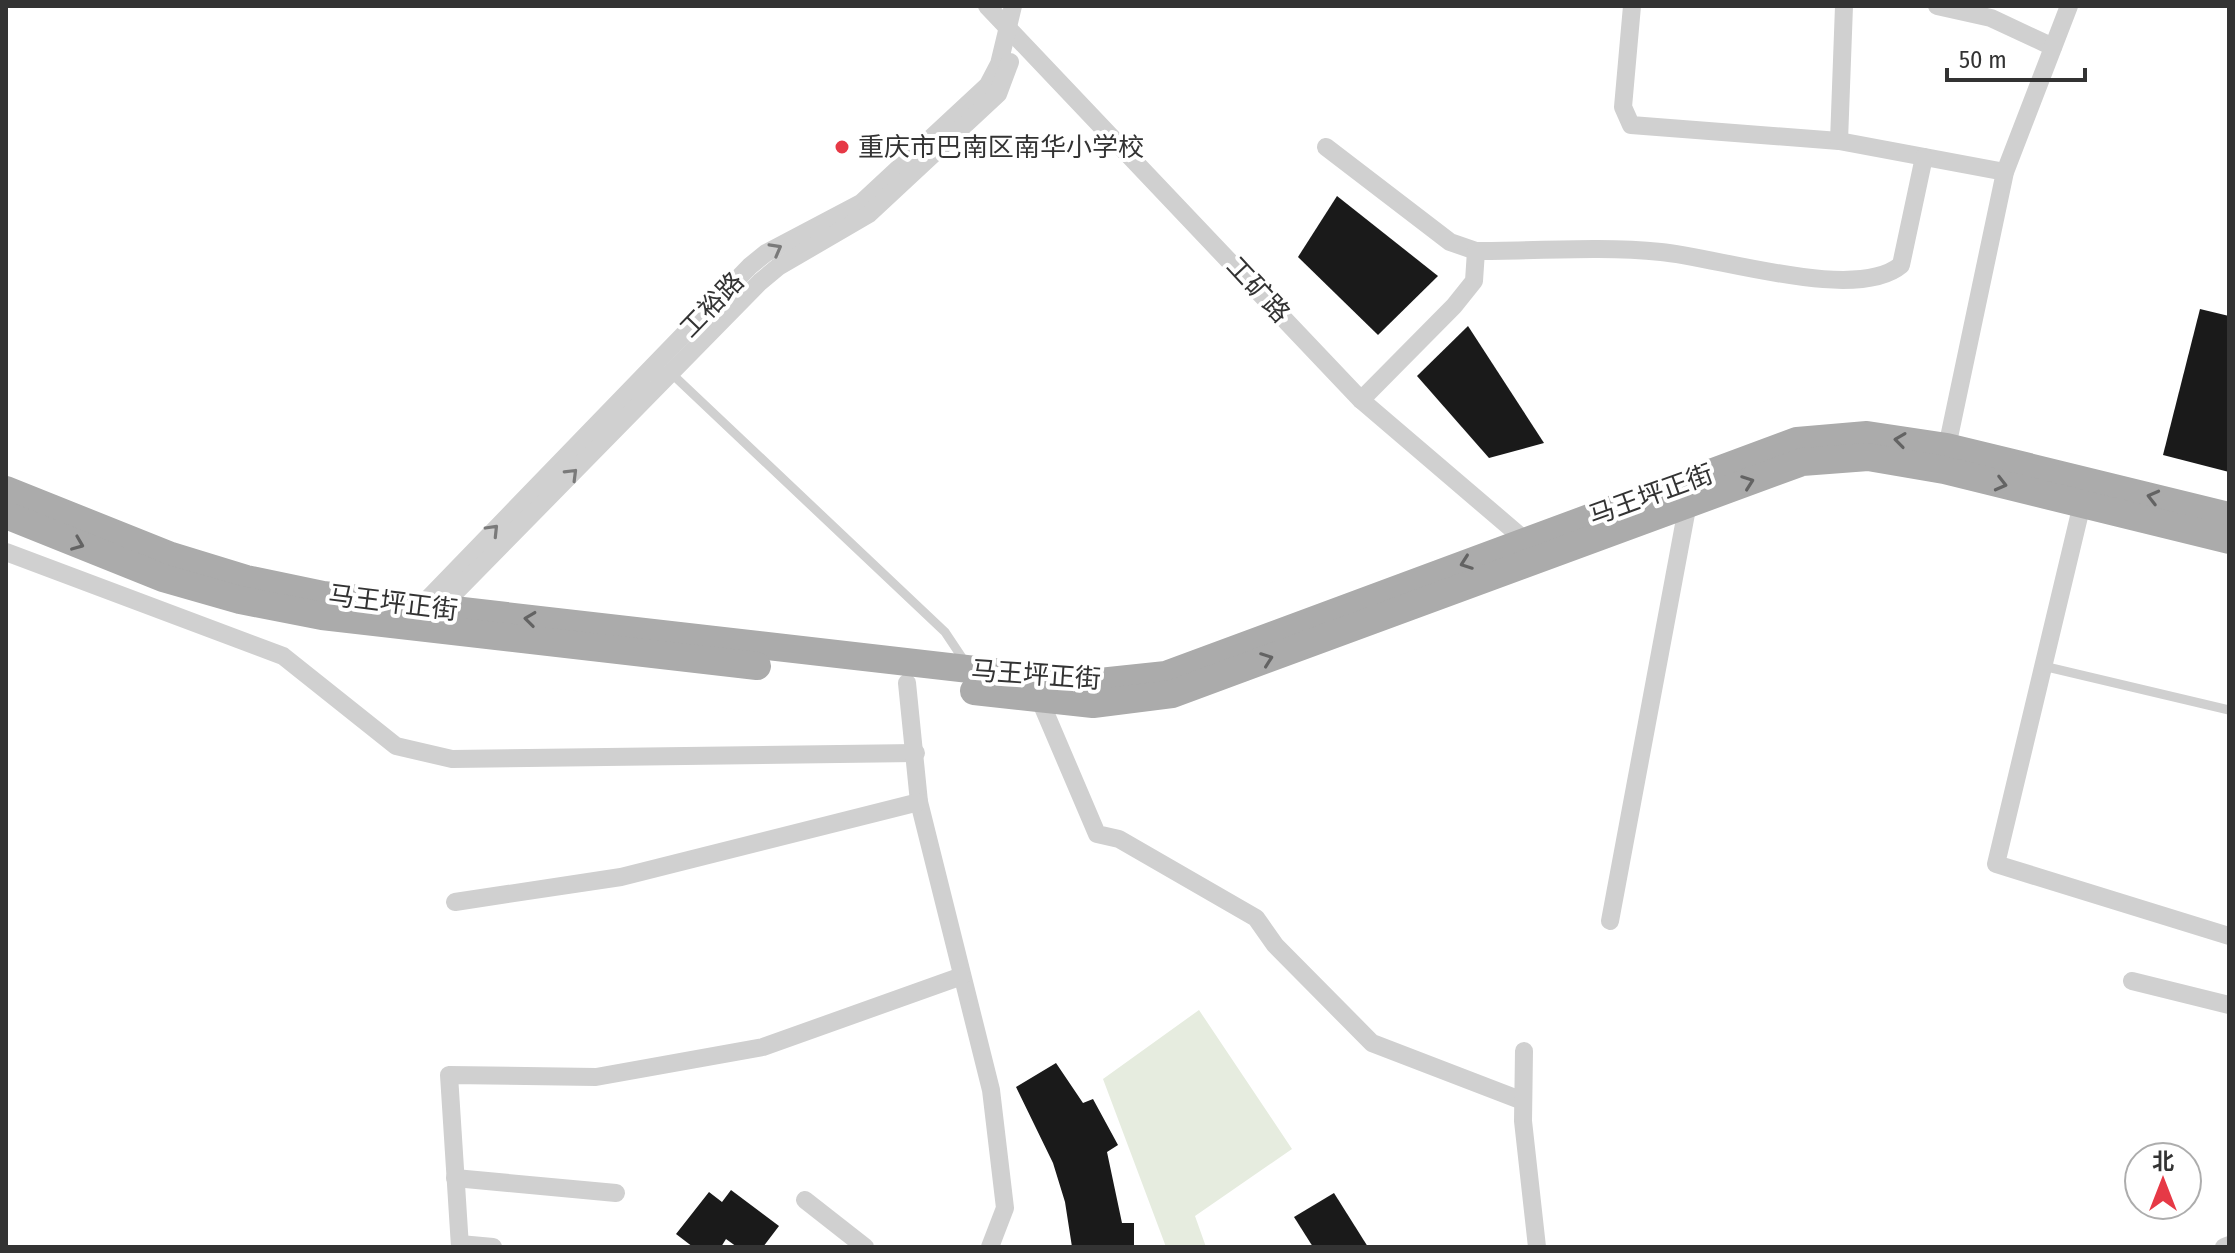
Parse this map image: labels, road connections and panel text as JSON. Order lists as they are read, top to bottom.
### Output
{
  "streets": {
    "main road": ["马王坪正街"],
    "street": ["工矿路", "工裕路"]
  },
  "crossings": [
    ["工矿路", "工裕路"],
    ["工矿路", "马王坪正街"],
    ["工裕路", "马王坪正街"]
  ],
  "places": ["重庆市巴南区南华小学校"],
  "scale_bar": "50 m",
  "north": "top"
}
